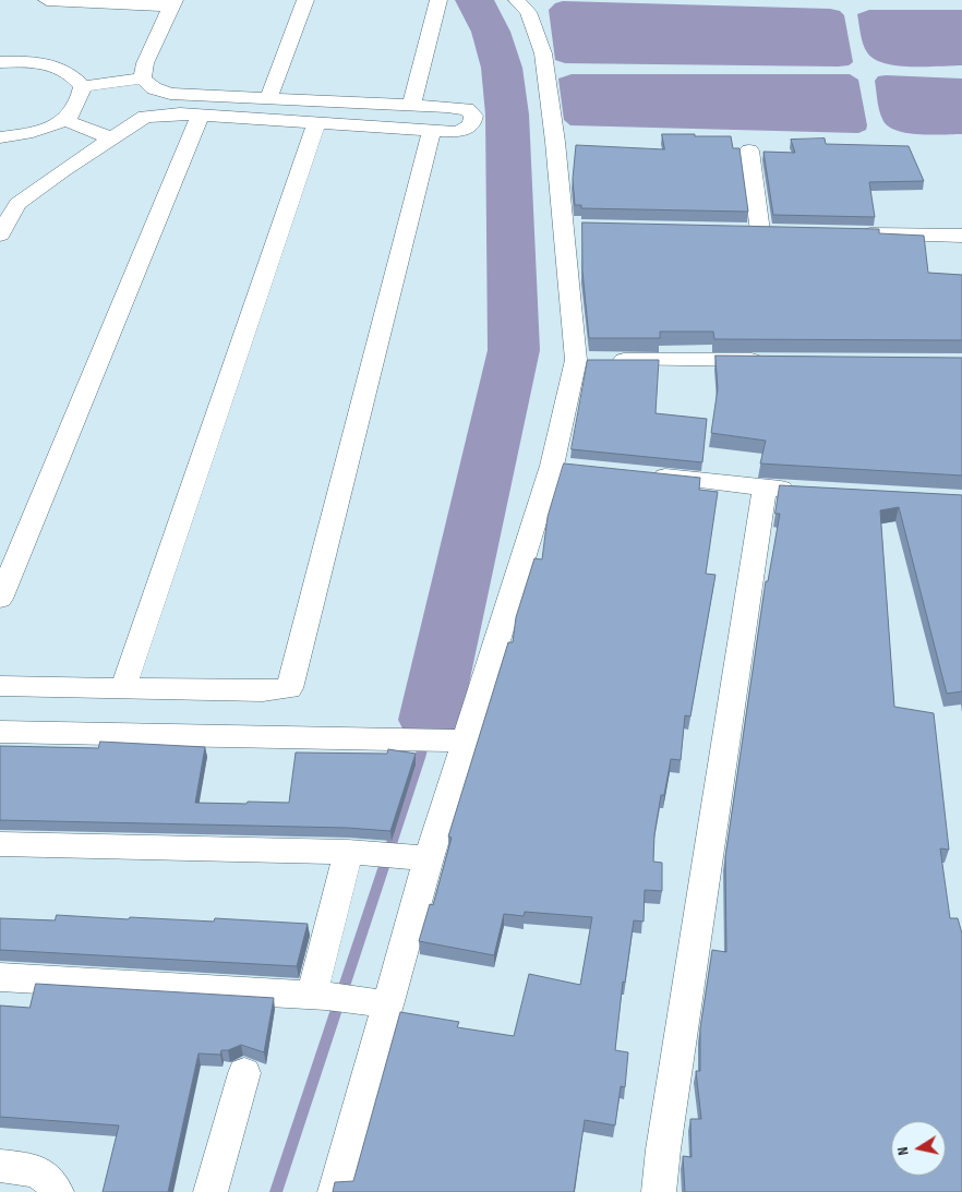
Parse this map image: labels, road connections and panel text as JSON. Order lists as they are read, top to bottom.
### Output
{
  "north": "left"
}
